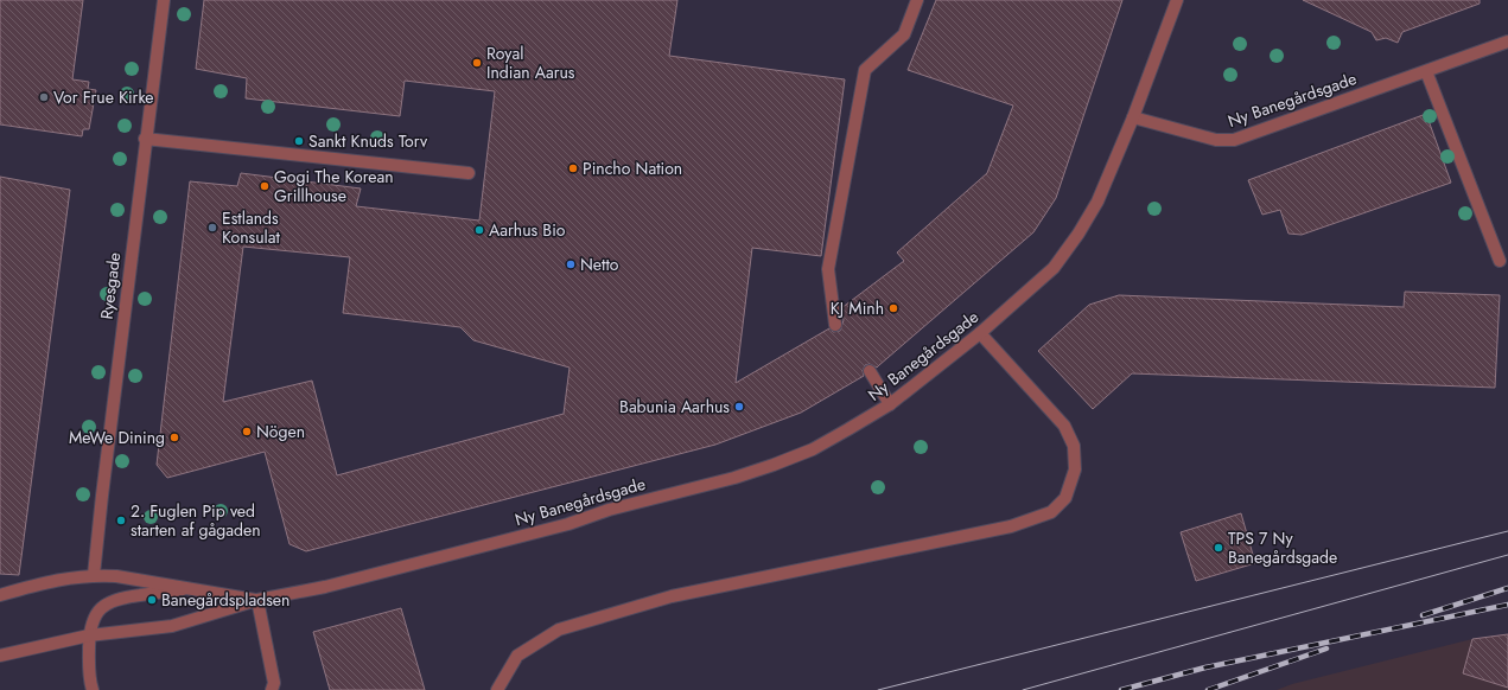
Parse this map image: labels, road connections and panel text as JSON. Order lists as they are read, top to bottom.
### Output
{
  "streets": {
    "street": ["Ny Banegårdsgade", "Ryesgade"]
  },
  "places": [
    "Royal Indian Aarus",
    "Vor Frue Kirke",
    "Sankt Knuds Torv",
    "Pincho Nation",
    "Gogi The Korean Grillhouse",
    "Estlands Konsulat",
    "Aarhus Bio",
    "Netto",
    "KJ Minh",
    "Babunia Aarhus",
    "Nögen",
    "MeWe Dining",
    "2. Fuglen Pip ved starten af gågaden",
    "TPS 7 Ny Banegårdsgade",
    "Banegårdspladsen"
  ]
}
